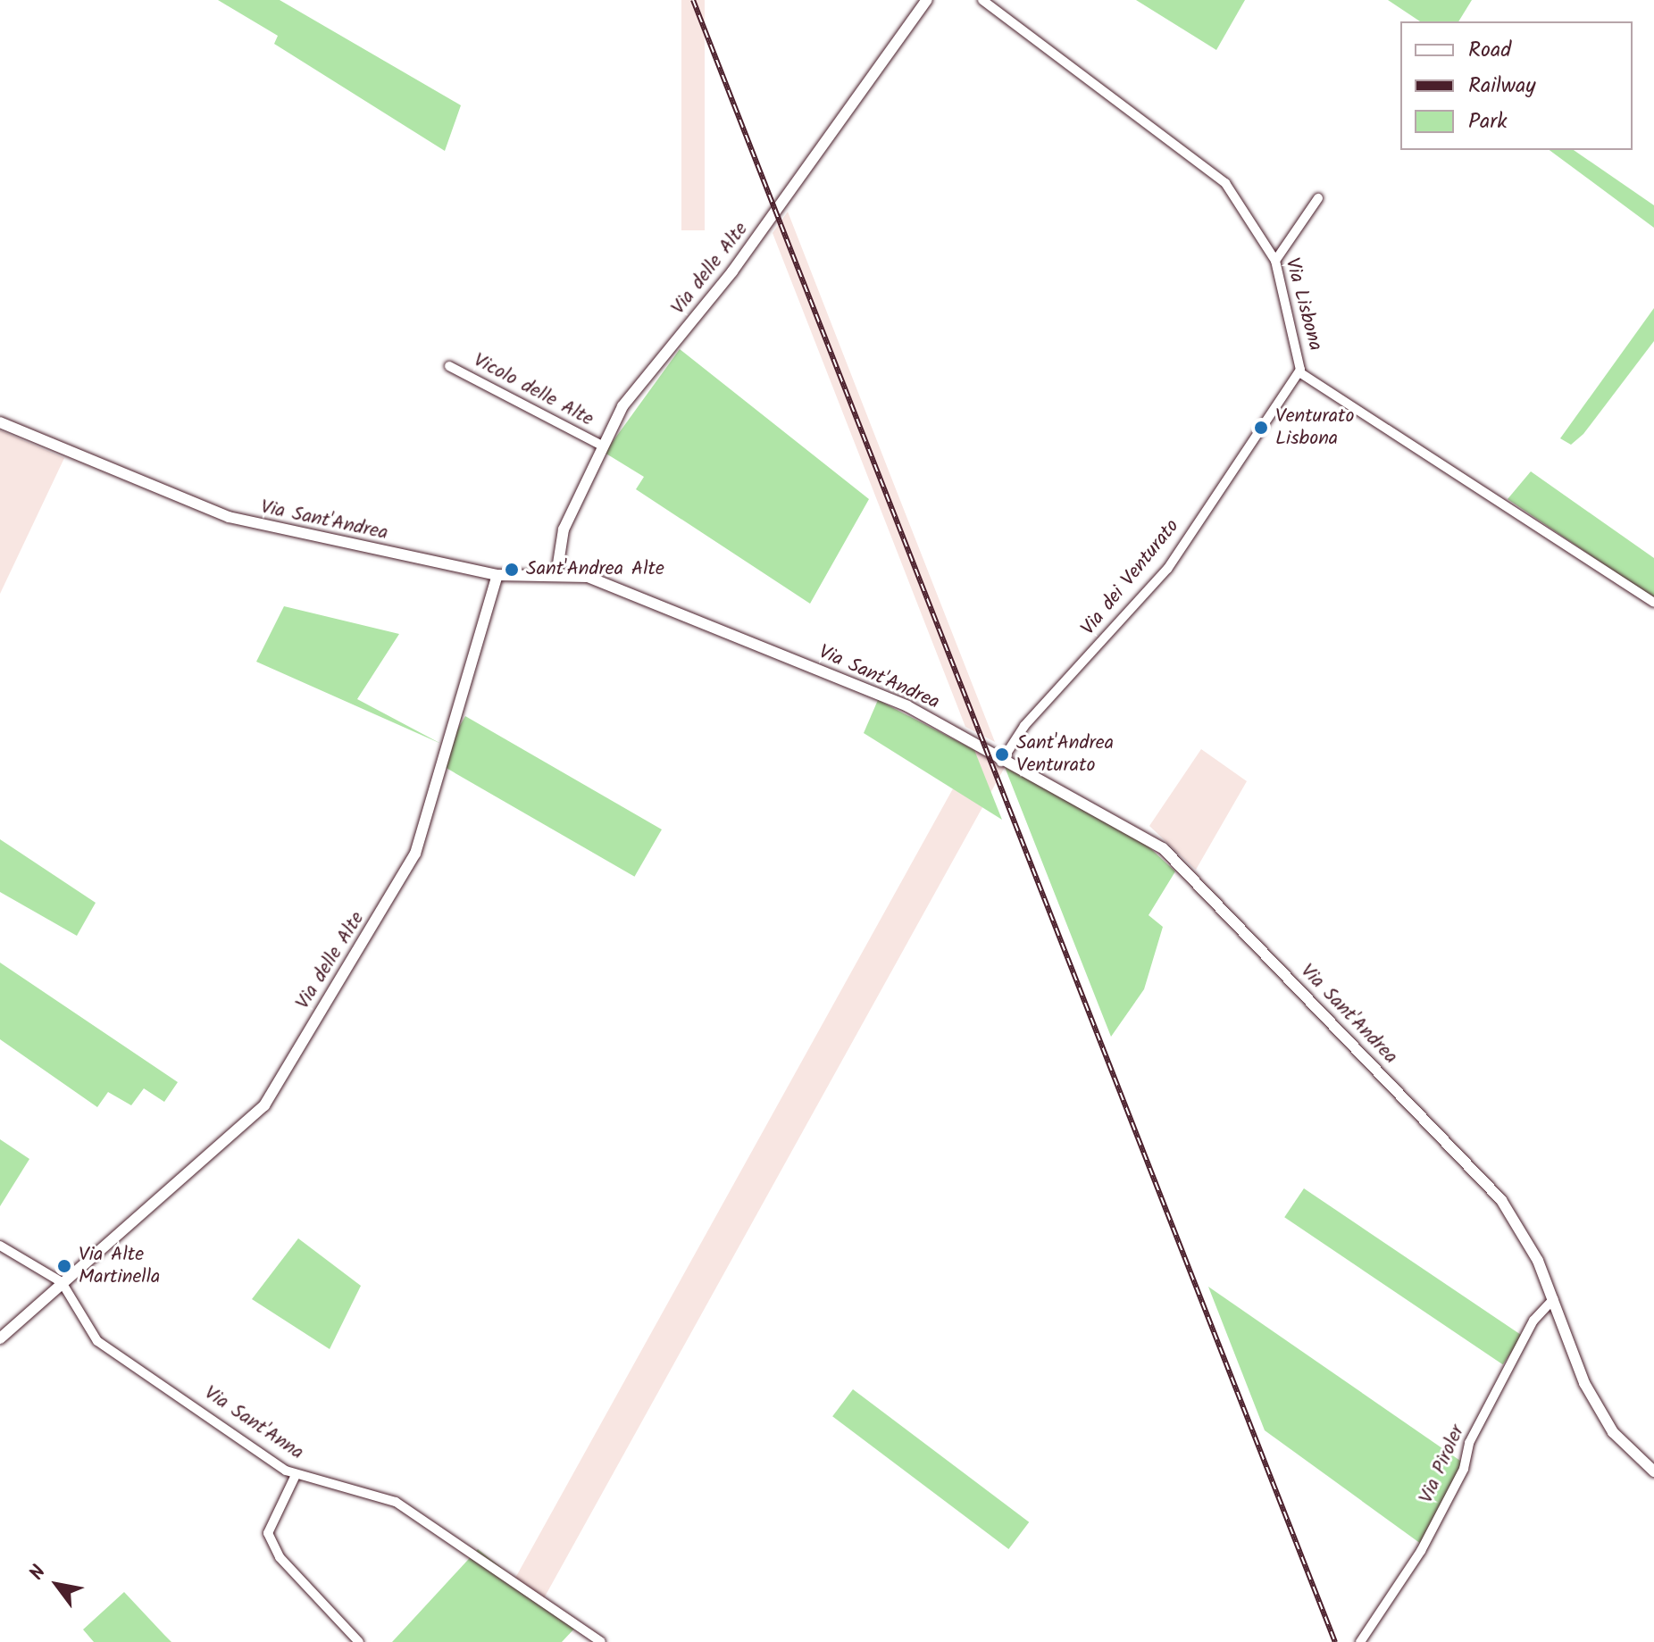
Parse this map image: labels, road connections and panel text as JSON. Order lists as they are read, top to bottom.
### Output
{
  "streets": {
    "street": [
      "Via delle Alte",
      "Via Lisbona",
      "Vicolo delle Alte",
      "Via Sant'Andrea",
      "Via dei Venturato",
      "Via Sant'Anna",
      "Via Piroler"
    ]
  },
  "crossings": [
    ["Via delle Alte", "Vicolo delle Alte"],
    ["Via delle Alte", "Via Sant'Andrea"],
    ["Via delle Alte", "Via Sant'Anna"],
    ["Via Lisbona", "Via dei Venturato"],
    ["Via Sant'Andrea", "Via dei Venturato"],
    ["Via Sant'Andrea", "Via Piroler"]
  ],
  "places": [
    "Venturato Lisbona",
    "Sant'Andrea Alte",
    "Sant'Andrea Venturato",
    "Via Alte Martinella"
  ],
  "legend": ["Road", "Railway", "Park"],
  "north": "top left"
}
